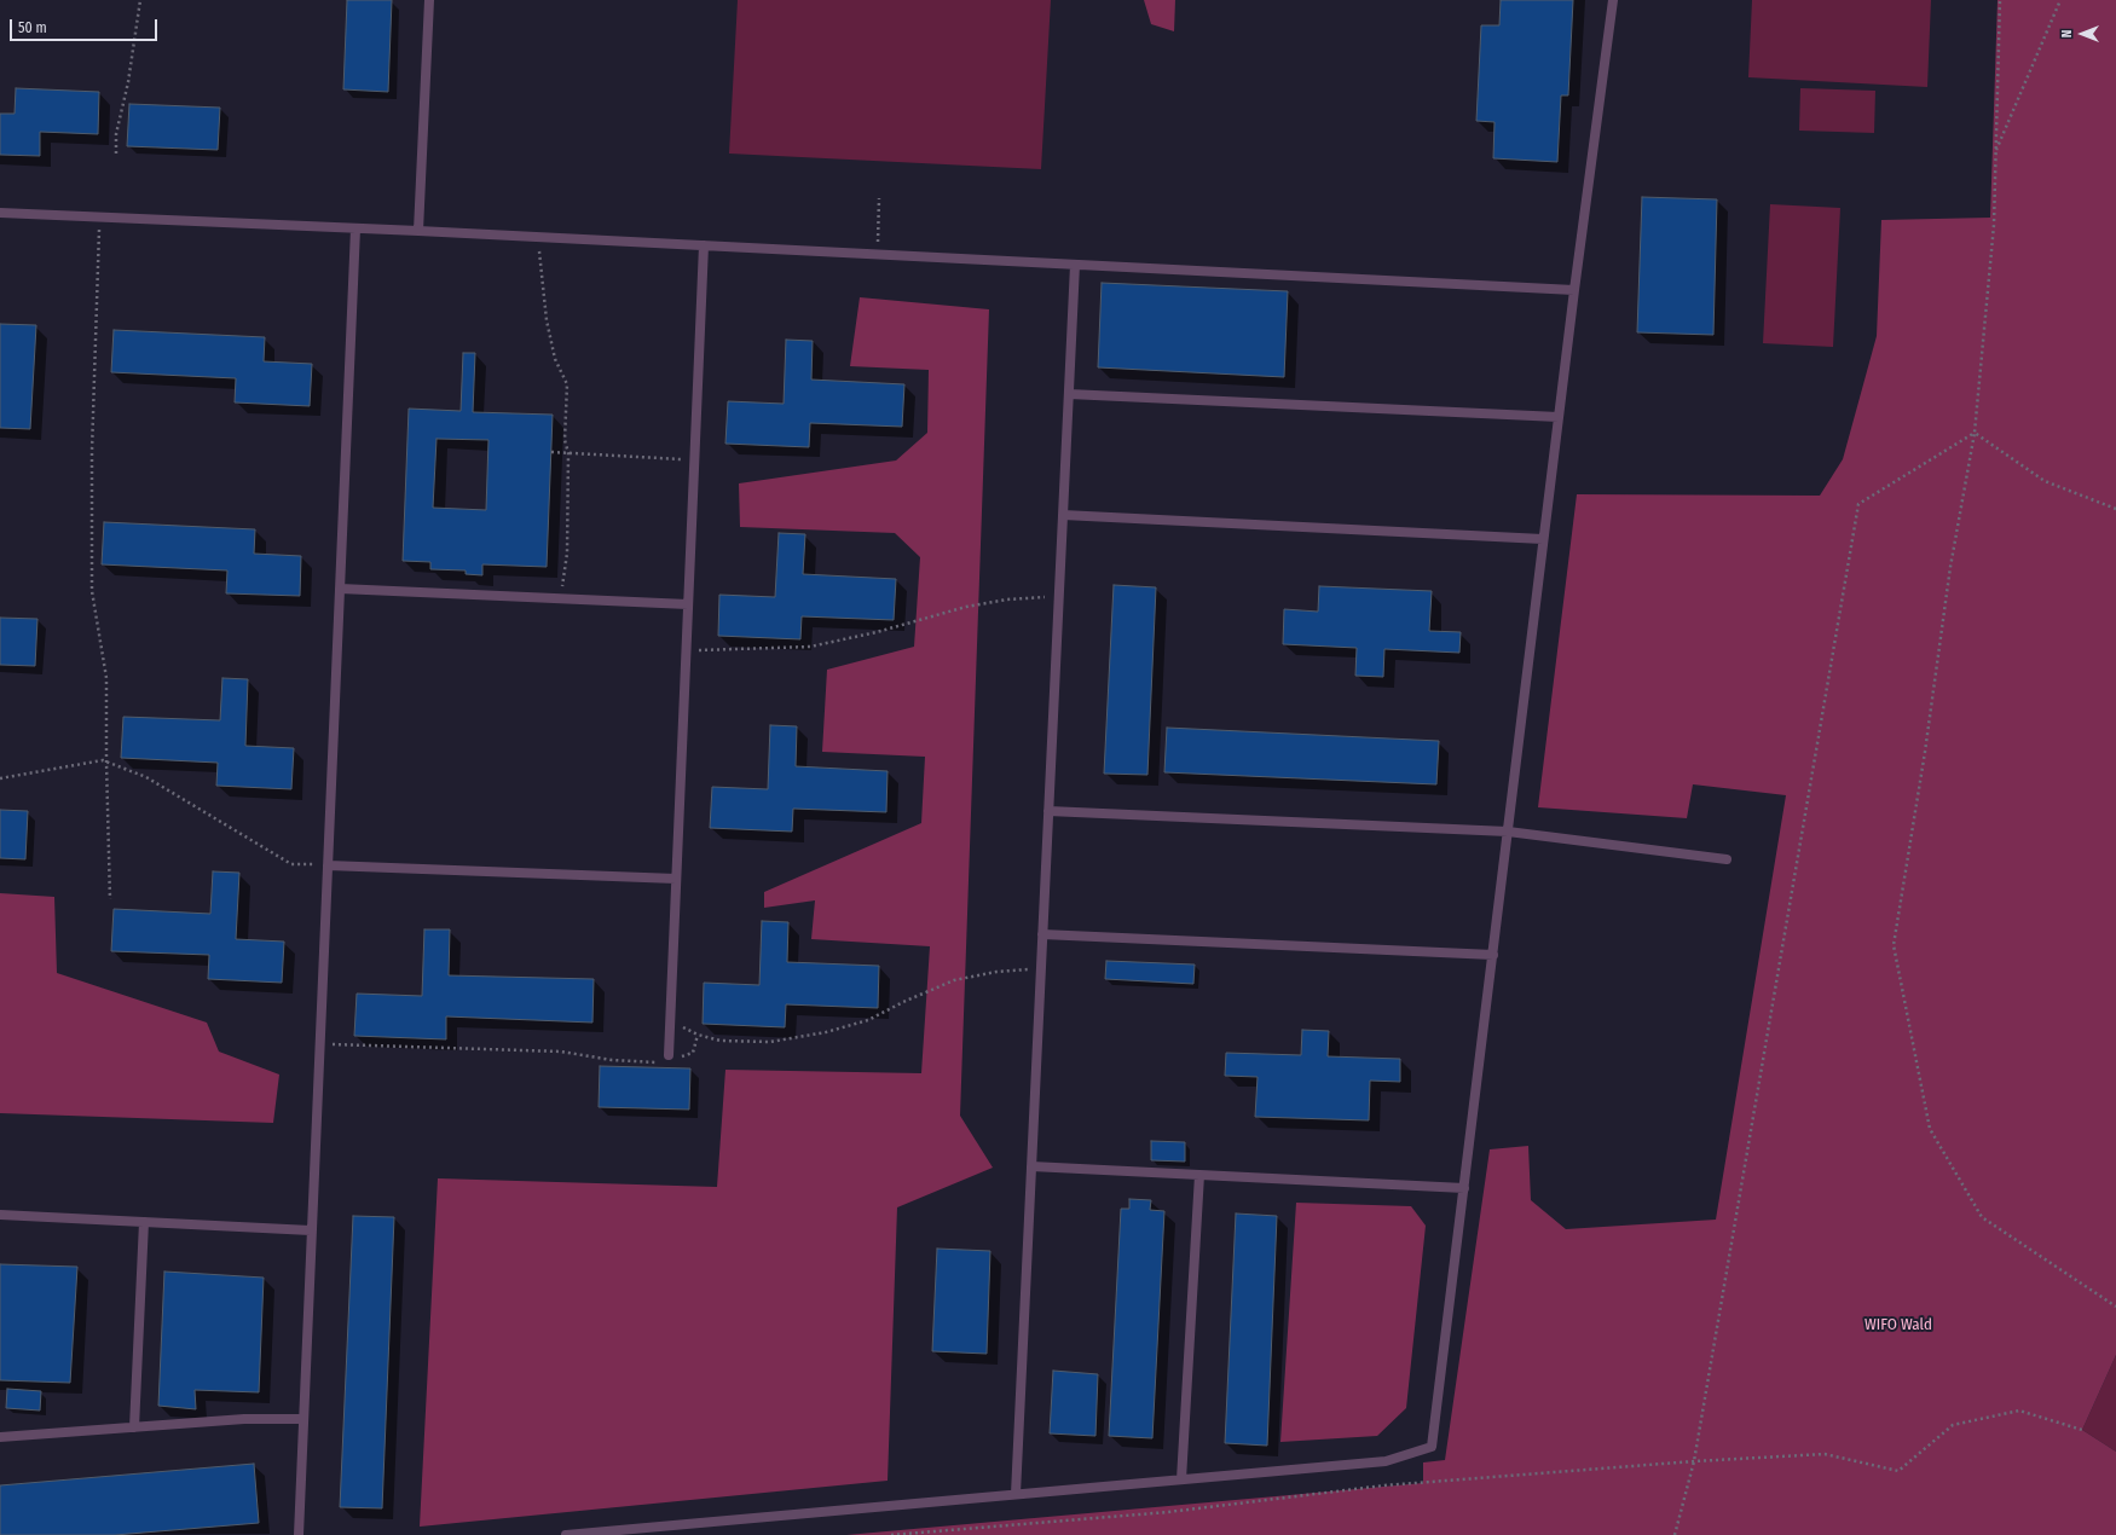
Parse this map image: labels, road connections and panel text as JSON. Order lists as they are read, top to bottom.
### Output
{
  "parks": ["WIFO Wald"],
  "scale_bar": "50 m",
  "north": "left"
}
